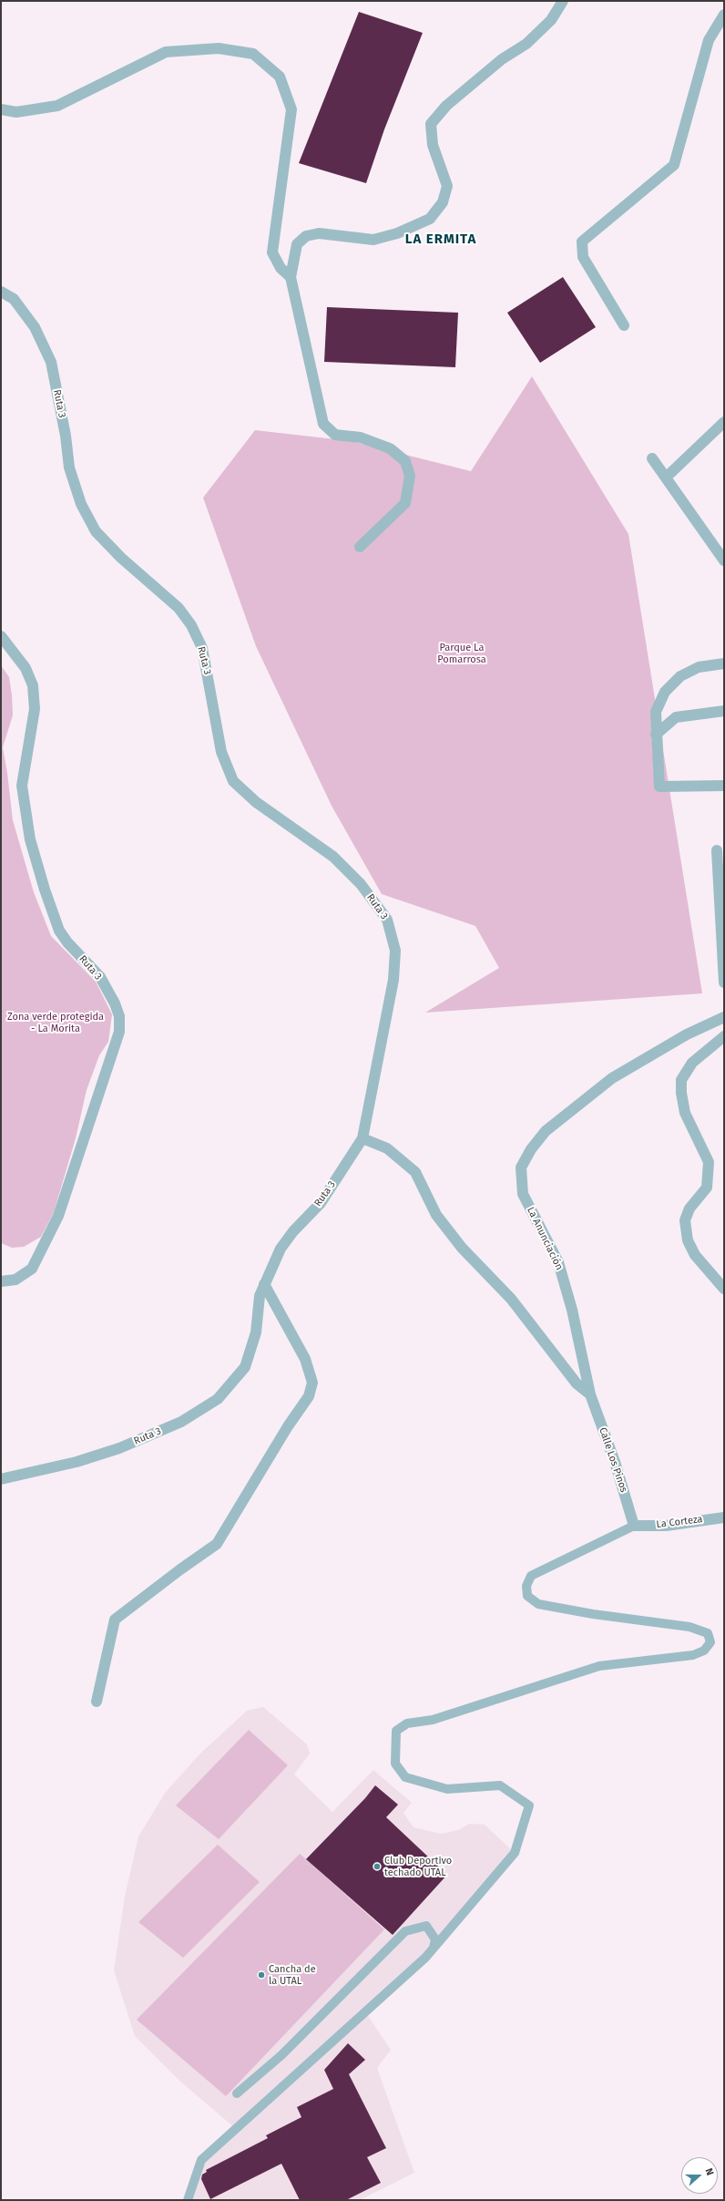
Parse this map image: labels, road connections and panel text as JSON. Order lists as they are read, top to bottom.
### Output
{
  "streets": {
    "street": [
      "Ruta 3",
      "La Anunciación",
      "Calle Los Pinos",
      "La Corteza"
    ]
  },
  "crossings": [
    ["La Anunciación", "Calle Los Pinos"],
    ["Calle Los Pinos", "La Corteza"]
  ],
  "districts": ["LA ERMITA"],
  "parks": ["Parque La Pomarrosa", "Zona verde protegida - La Morita"],
  "places": ["Club Deportivo techado UTAL", "Cancha de la UTAL"],
  "north": "right"
}
